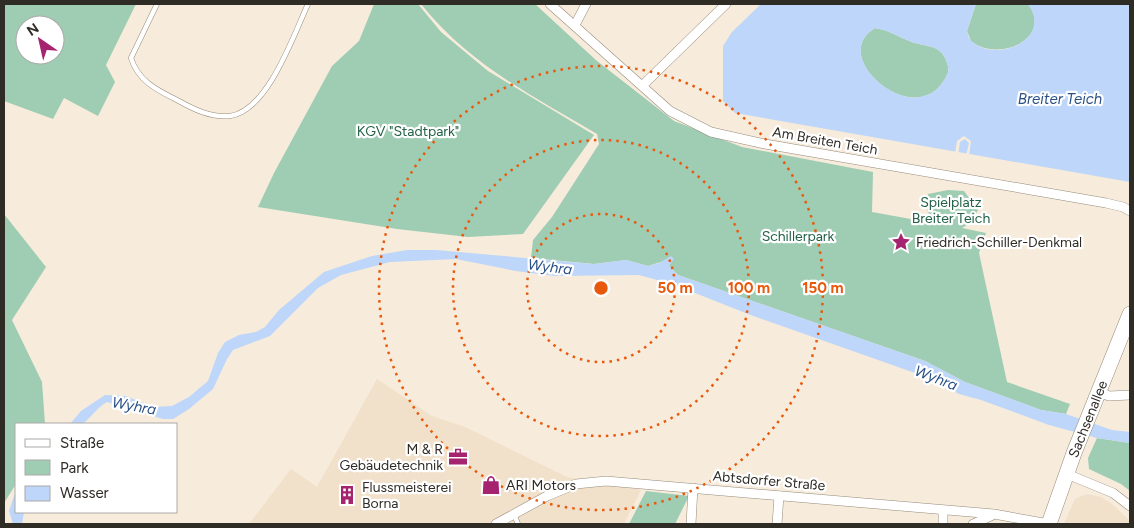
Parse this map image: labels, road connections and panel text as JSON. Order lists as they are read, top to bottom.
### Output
{
  "streets": {
    "main road": ["Sachsenallee"],
    "street": ["Am Breiten Teich", "Abtsdorfer Straße"]
  },
  "crossings": [
    ["Sachsenallee", "Abtsdorfer Straße"]
  ],
  "water": ["Breiter Teich", "Wyhra"],
  "parks": ["KGV \"Stadtpark\"", "Spielplatz Breiter Teich", "Schillerpark"],
  "places": {
    "place": ["Friedrich-Schiller-Denkmal"],
    "office": ["M & R Gebäudetechnik"],
    "shop": ["ARI Motors"],
    "building": ["Flussmeisterei Borna"]
  },
  "legend": ["Straße", "Park", "Wasser"],
  "north": "top left",
  "rings": ["50 m", "100 m", "150 m"]
}
